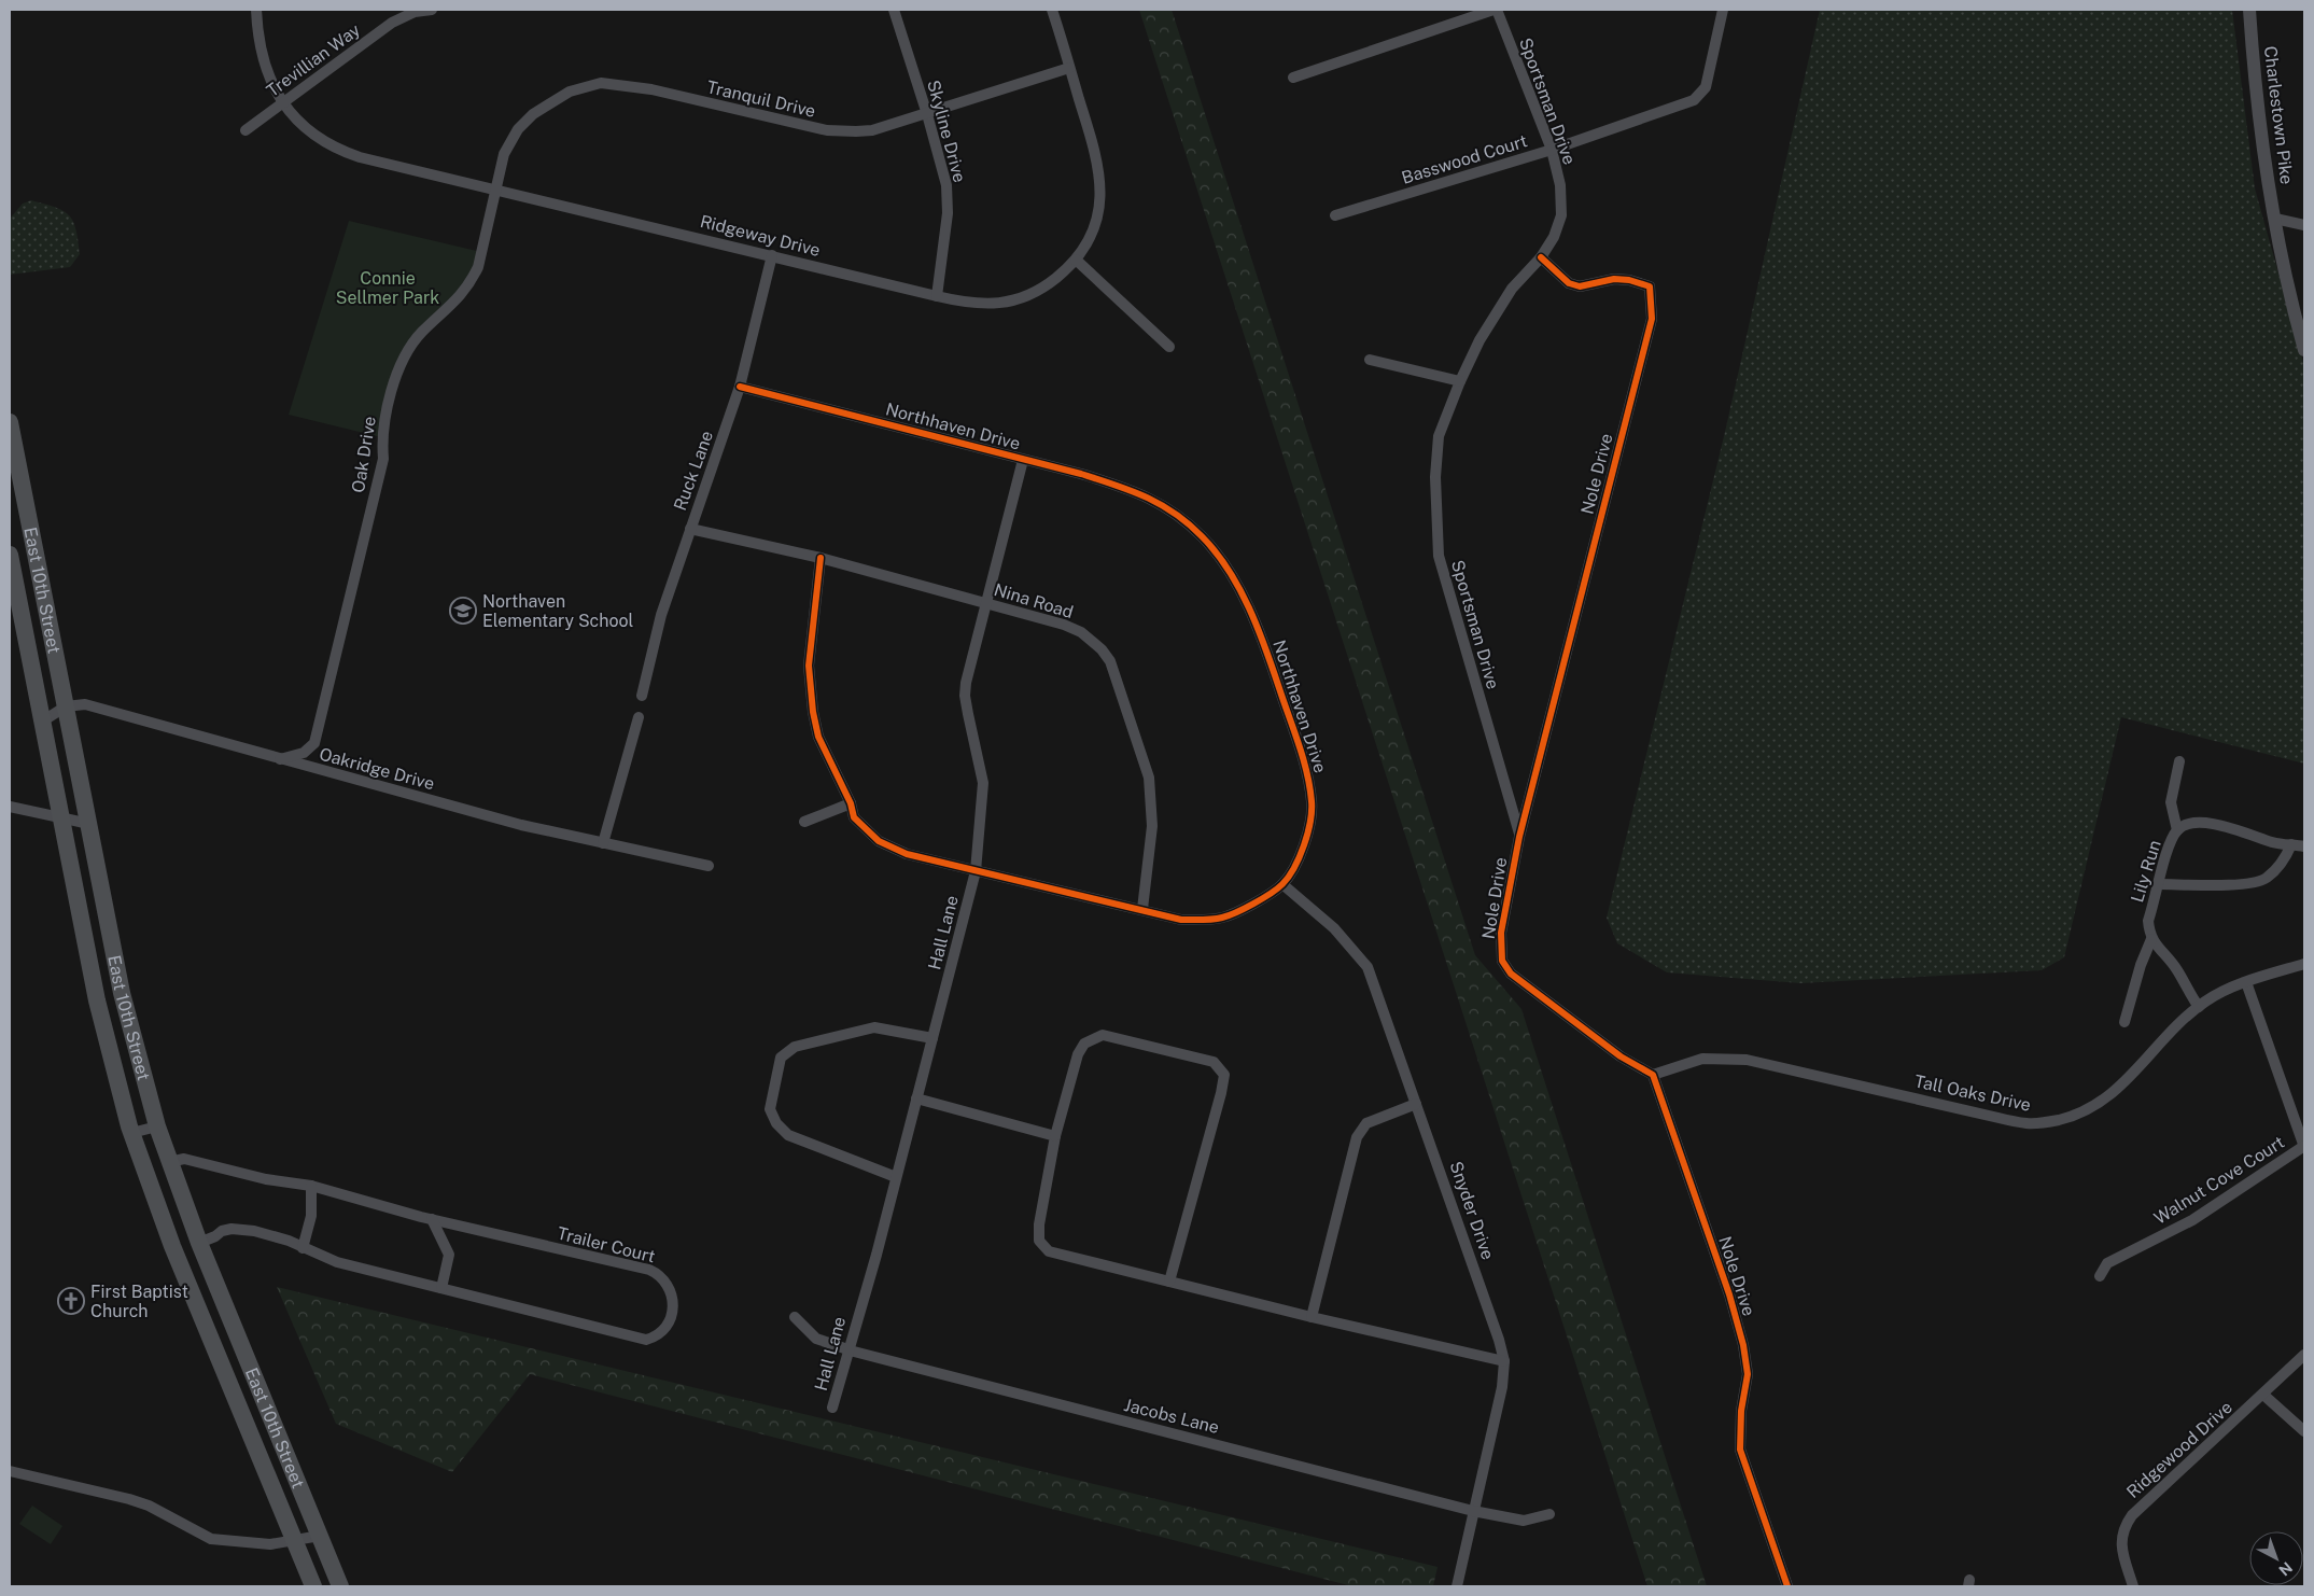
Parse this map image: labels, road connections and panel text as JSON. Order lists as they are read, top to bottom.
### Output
{
  "streets": {
    "main road": ["East 10th Street"],
    "street": [
      "Trevillian Way",
      "Tranquil Drive",
      "Sportsman Drive",
      "Charlestown Pike",
      "Skyline Drive",
      "Basswood Court",
      "Ridgeway Drive",
      "Northhaven Drive",
      "Oak Drive",
      "Ruck Lane",
      "Nole Drive",
      "Nina Road",
      "Oakridge Drive",
      "Lily Run",
      "Hall Lane",
      "Tall Oaks Drive",
      "Walnut Cove Court",
      "Snyder Drive",
      "Trailer Court",
      "Jacobs Lane",
      "Ridgewood Drive"
    ]
  },
  "crossings": [
    ["Trevillian Way", "Ridgeway Drive"],
    ["Tranquil Drive", "Skyline Drive"],
    ["Tranquil Drive", "Ridgeway Drive"],
    ["Tranquil Drive", "Oak Drive"],
    ["Sportsman Drive", "Basswood Court"],
    ["Sportsman Drive", "Nole Drive"],
    ["Skyline Drive", "Ridgeway Drive"],
    ["Ridgeway Drive", "Oak Drive"],
    ["Ridgeway Drive", "Ruck Lane"],
    ["Northhaven Drive", "Ruck Lane"],
    ["Northhaven Drive", "Nina Road"],
    ["Northhaven Drive", "Hall Lane"],
    ["Northhaven Drive", "Snyder Drive"],
    ["Oak Drive", "Oakridge Drive"],
    ["Ruck Lane", "Nina Road"],
    ["Nole Drive", "Tall Oaks Drive"],
    ["East 10th Street", "Oakridge Drive"],
    ["East 10th Street", "Trailer Court"],
    ["Nina Road", "Hall Lane"],
    ["Hall Lane", "Jacobs Lane"],
    ["Snyder Drive", "Jacobs Lane"]
  ],
  "parks": ["Connie Sellmer Park"],
  "places": {
    "school or university": ["Northaven Elementary School"],
    "church": ["First Baptist Church"]
  },
  "north": "bottom right"
}
